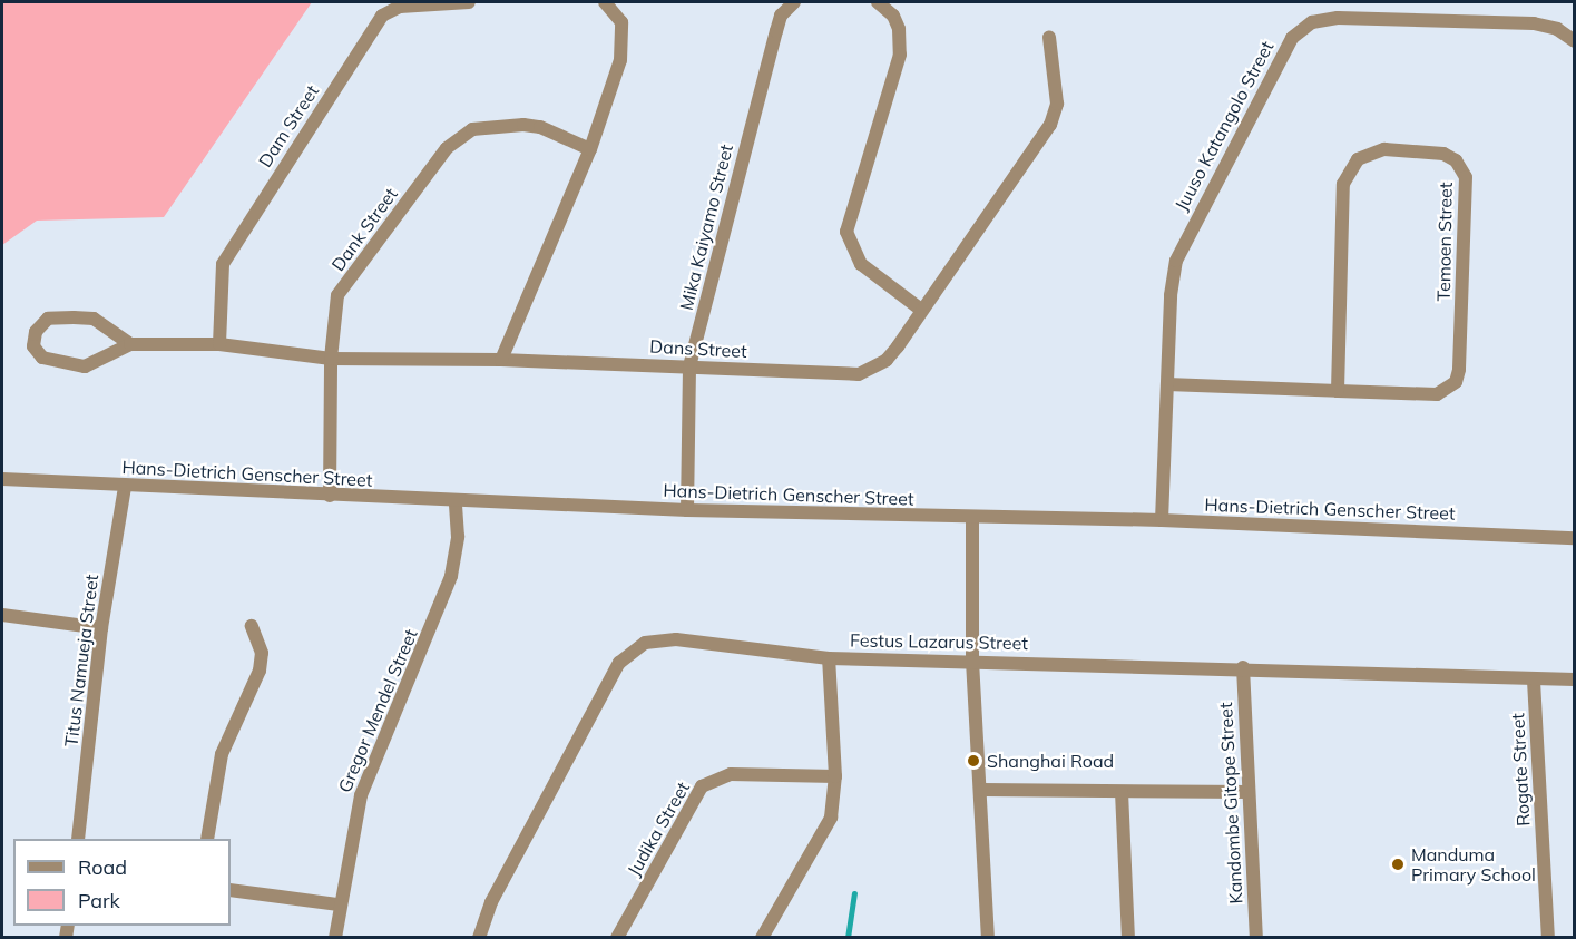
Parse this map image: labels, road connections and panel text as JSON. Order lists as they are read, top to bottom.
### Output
{
  "streets": {
    "street": [
      "Dam Street",
      "Juuso Katangolo Street",
      "Mika Kaiyamo Street",
      "Dank Street",
      "Temoen Street",
      "Dans Street",
      "Hans-Dietrich Genscher Street",
      "Festus Lazarus Street",
      "Titus Namueja Street",
      "Gregor Mendel Street",
      "Rogate Street",
      "Kandombe Gitope Street",
      "Judika Street"
    ]
  },
  "crossings": [
    ["Dam Street", "Dans Street"],
    ["Juuso Katangolo Street", "Temoen Street"],
    ["Juuso Katangolo Street", "Hans-Dietrich Genscher Street"],
    ["Mika Kaiyamo Street", "Dans Street"],
    ["Mika Kaiyamo Street", "Hans-Dietrich Genscher Street"],
    ["Dank Street", "Dans Street"],
    ["Dank Street", "Hans-Dietrich Genscher Street"],
    ["Hans-Dietrich Genscher Street", "Titus Namueja Street"],
    ["Hans-Dietrich Genscher Street", "Gregor Mendel Street"],
    ["Festus Lazarus Street", "Rogate Street"],
    ["Festus Lazarus Street", "Kandombe Gitope Street"]
  ],
  "places": ["Shanghai Road", "Manduma Primary School"],
  "legend": ["Road", "Park"]
}
